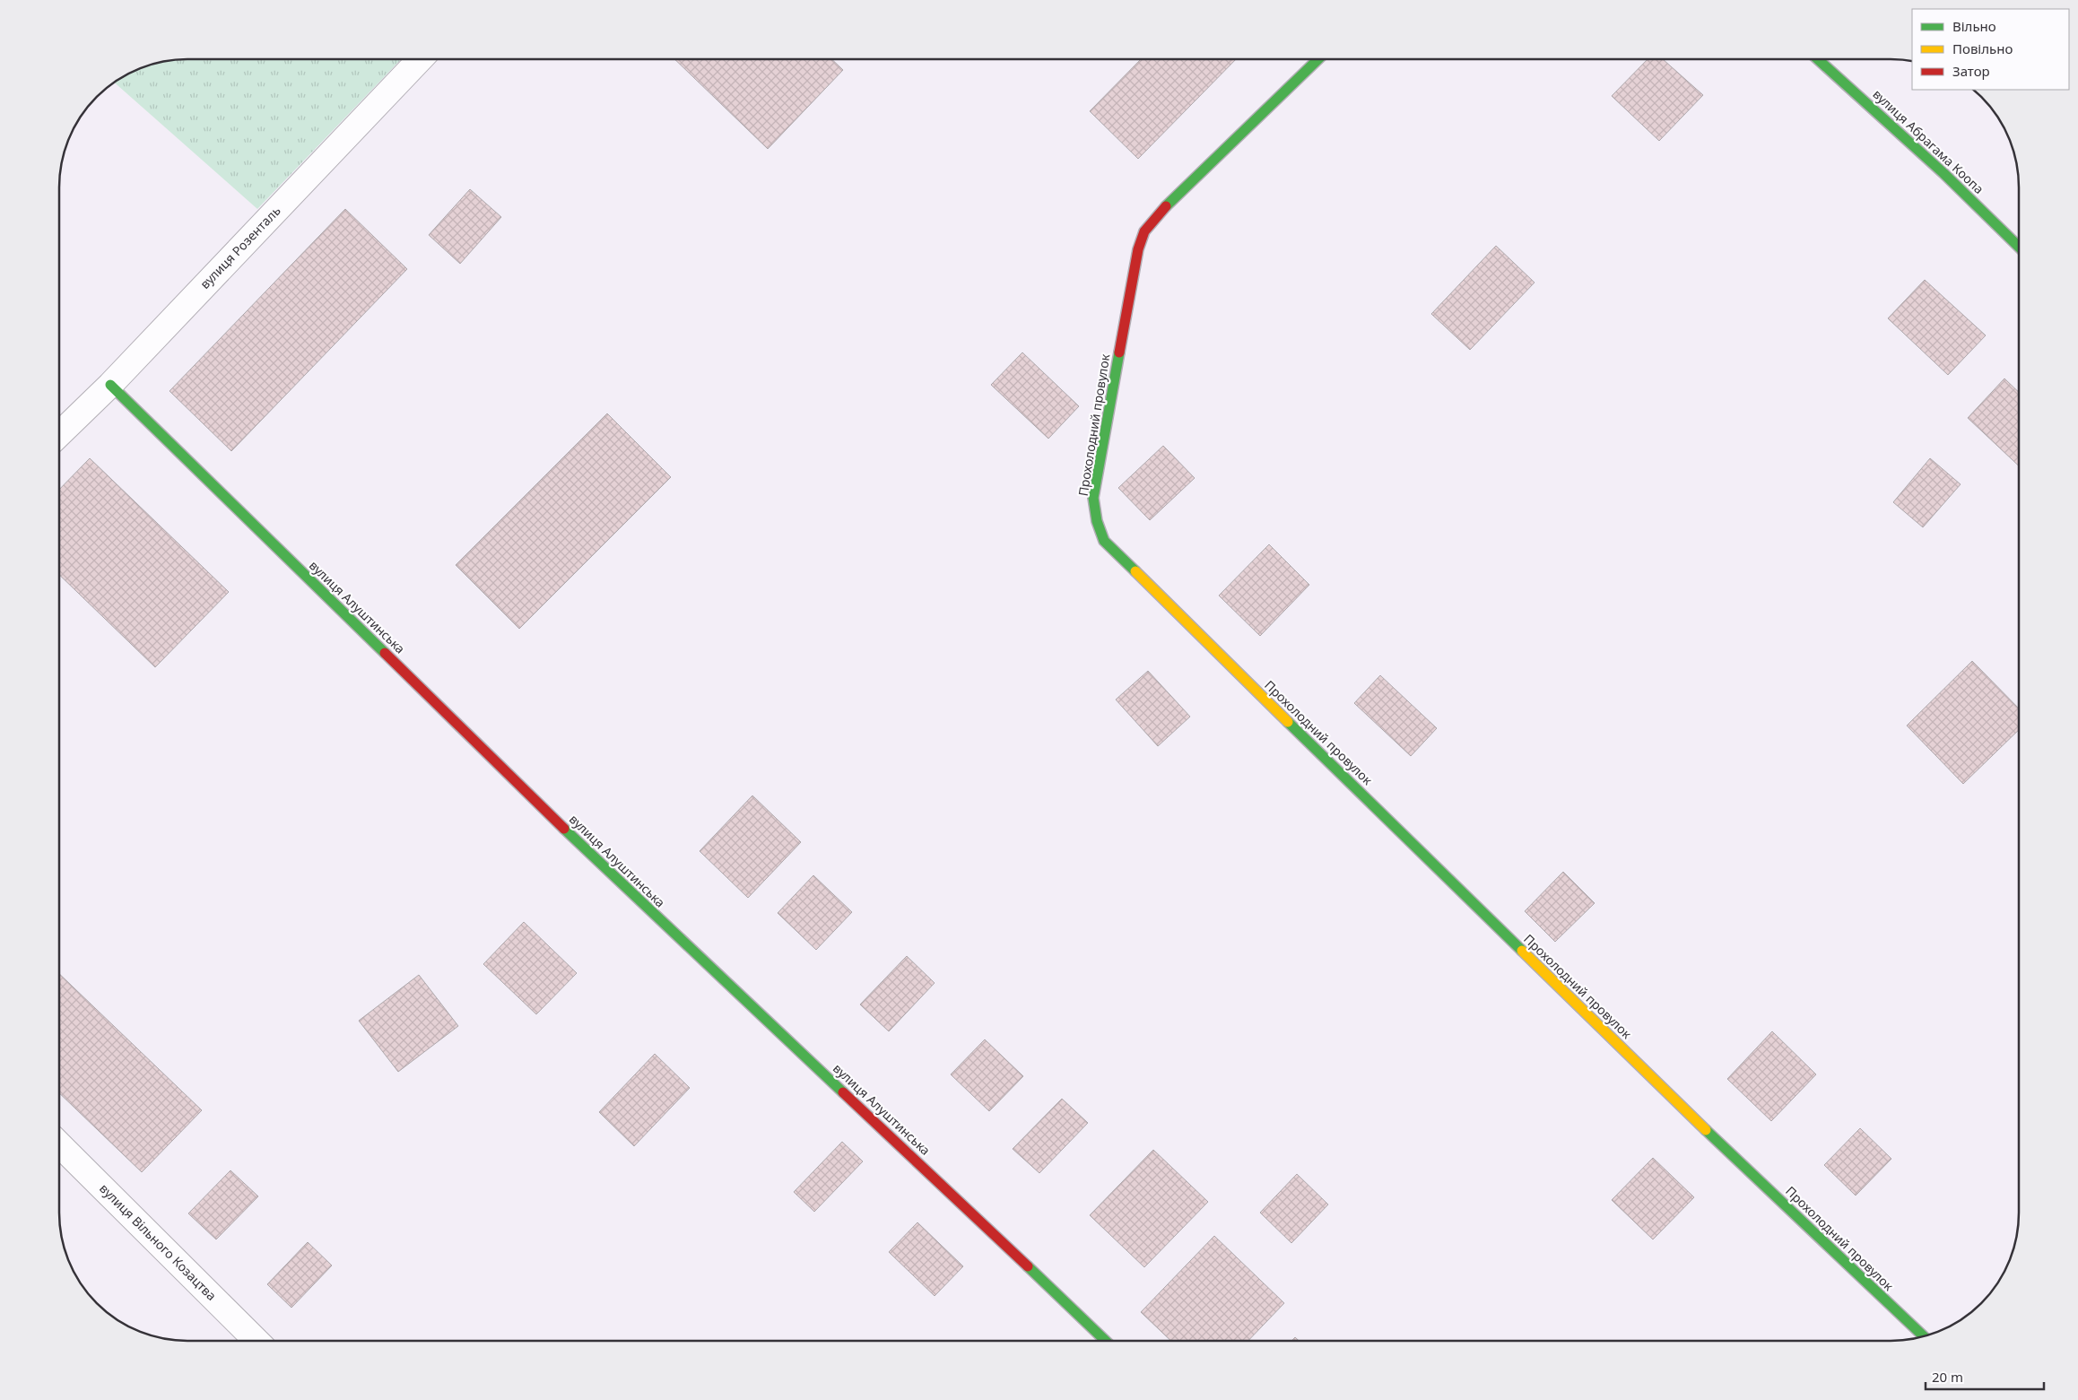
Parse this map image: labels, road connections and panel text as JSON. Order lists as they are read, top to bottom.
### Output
{
  "streets": {
    "street": [
      "вулиця Абрагама Коопа",
      "вулиця Розенталь",
      "Прохолодний провулок",
      "вулиця Алуштинська",
      "вулиця Вільного Козацтва"
    ]
  },
  "crossings": [
    ["вулиця Розенталь", "вулиця Алуштинська"]
  ],
  "legend": ["Вільно", "Повільно", "Затор"],
  "scale_bar": "20 m"
}
